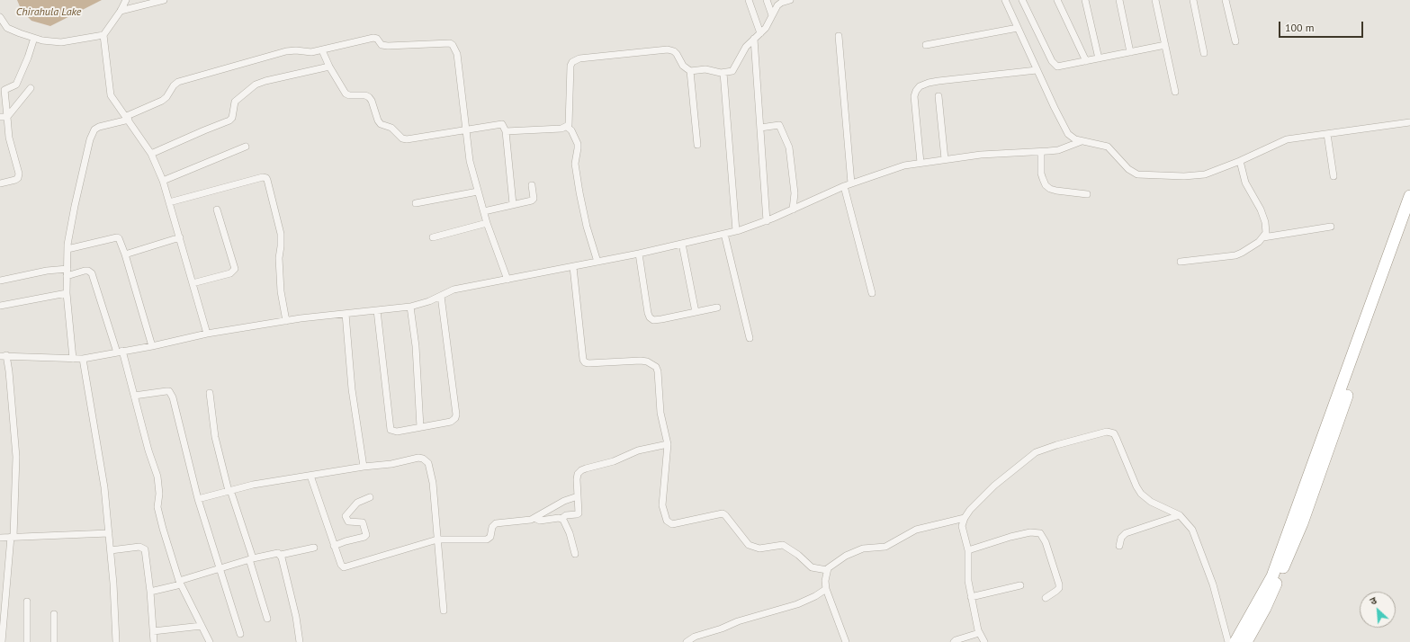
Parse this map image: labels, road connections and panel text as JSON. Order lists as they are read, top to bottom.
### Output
{
  "water": ["Chirahula Lake"],
  "scale_bar": "100 m",
  "north": "top left"
}
